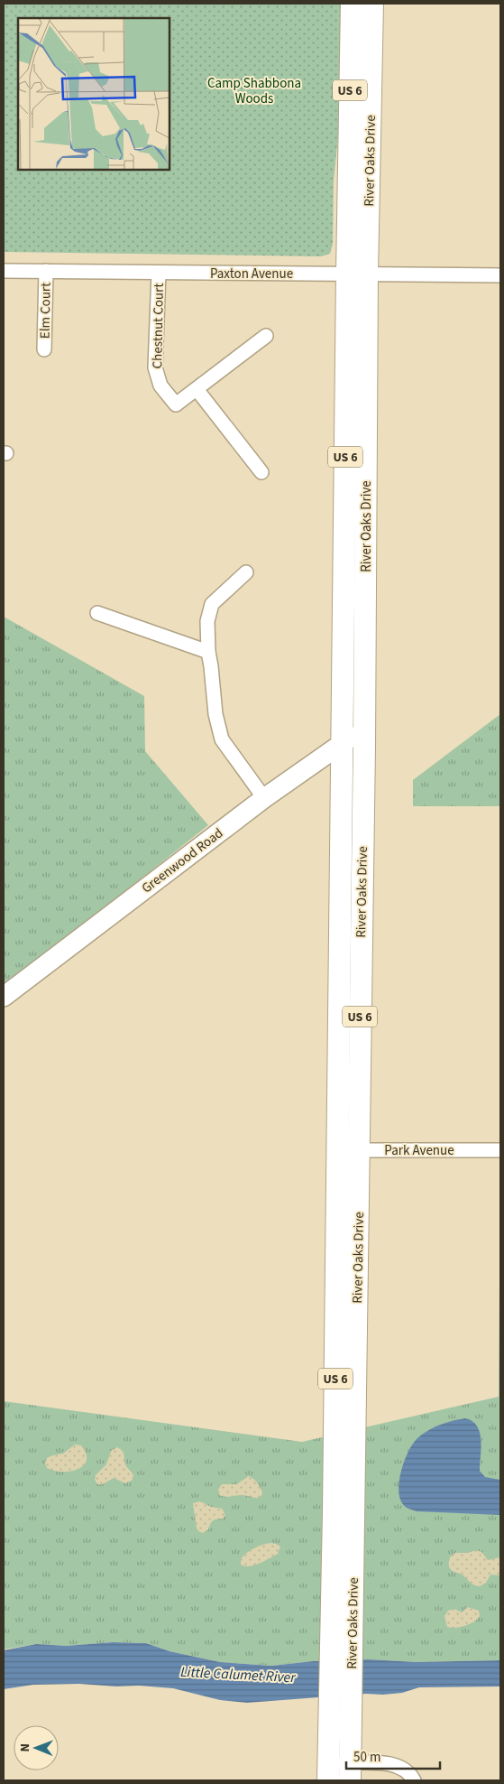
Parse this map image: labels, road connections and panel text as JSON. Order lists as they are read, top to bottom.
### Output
{
  "streets": {
    "main road": ["US 6", "River Oaks Drive"],
    "street": [
      "Paxton Avenue",
      "Elm Court",
      "Chestnut Court",
      "Greenwood Road",
      "Park Avenue"
    ]
  },
  "crossings": [
    ["River Oaks Drive", "Paxton Avenue"],
    ["River Oaks Drive", "Greenwood Road"],
    ["River Oaks Drive", "Park Avenue"],
    ["Paxton Avenue", "Elm Court"],
    ["Paxton Avenue", "Chestnut Court"]
  ],
  "water": ["Little Calumet River"],
  "parks": ["Camp Shabbona Woods"],
  "scale_bar": "50 m",
  "north": "left"
}
